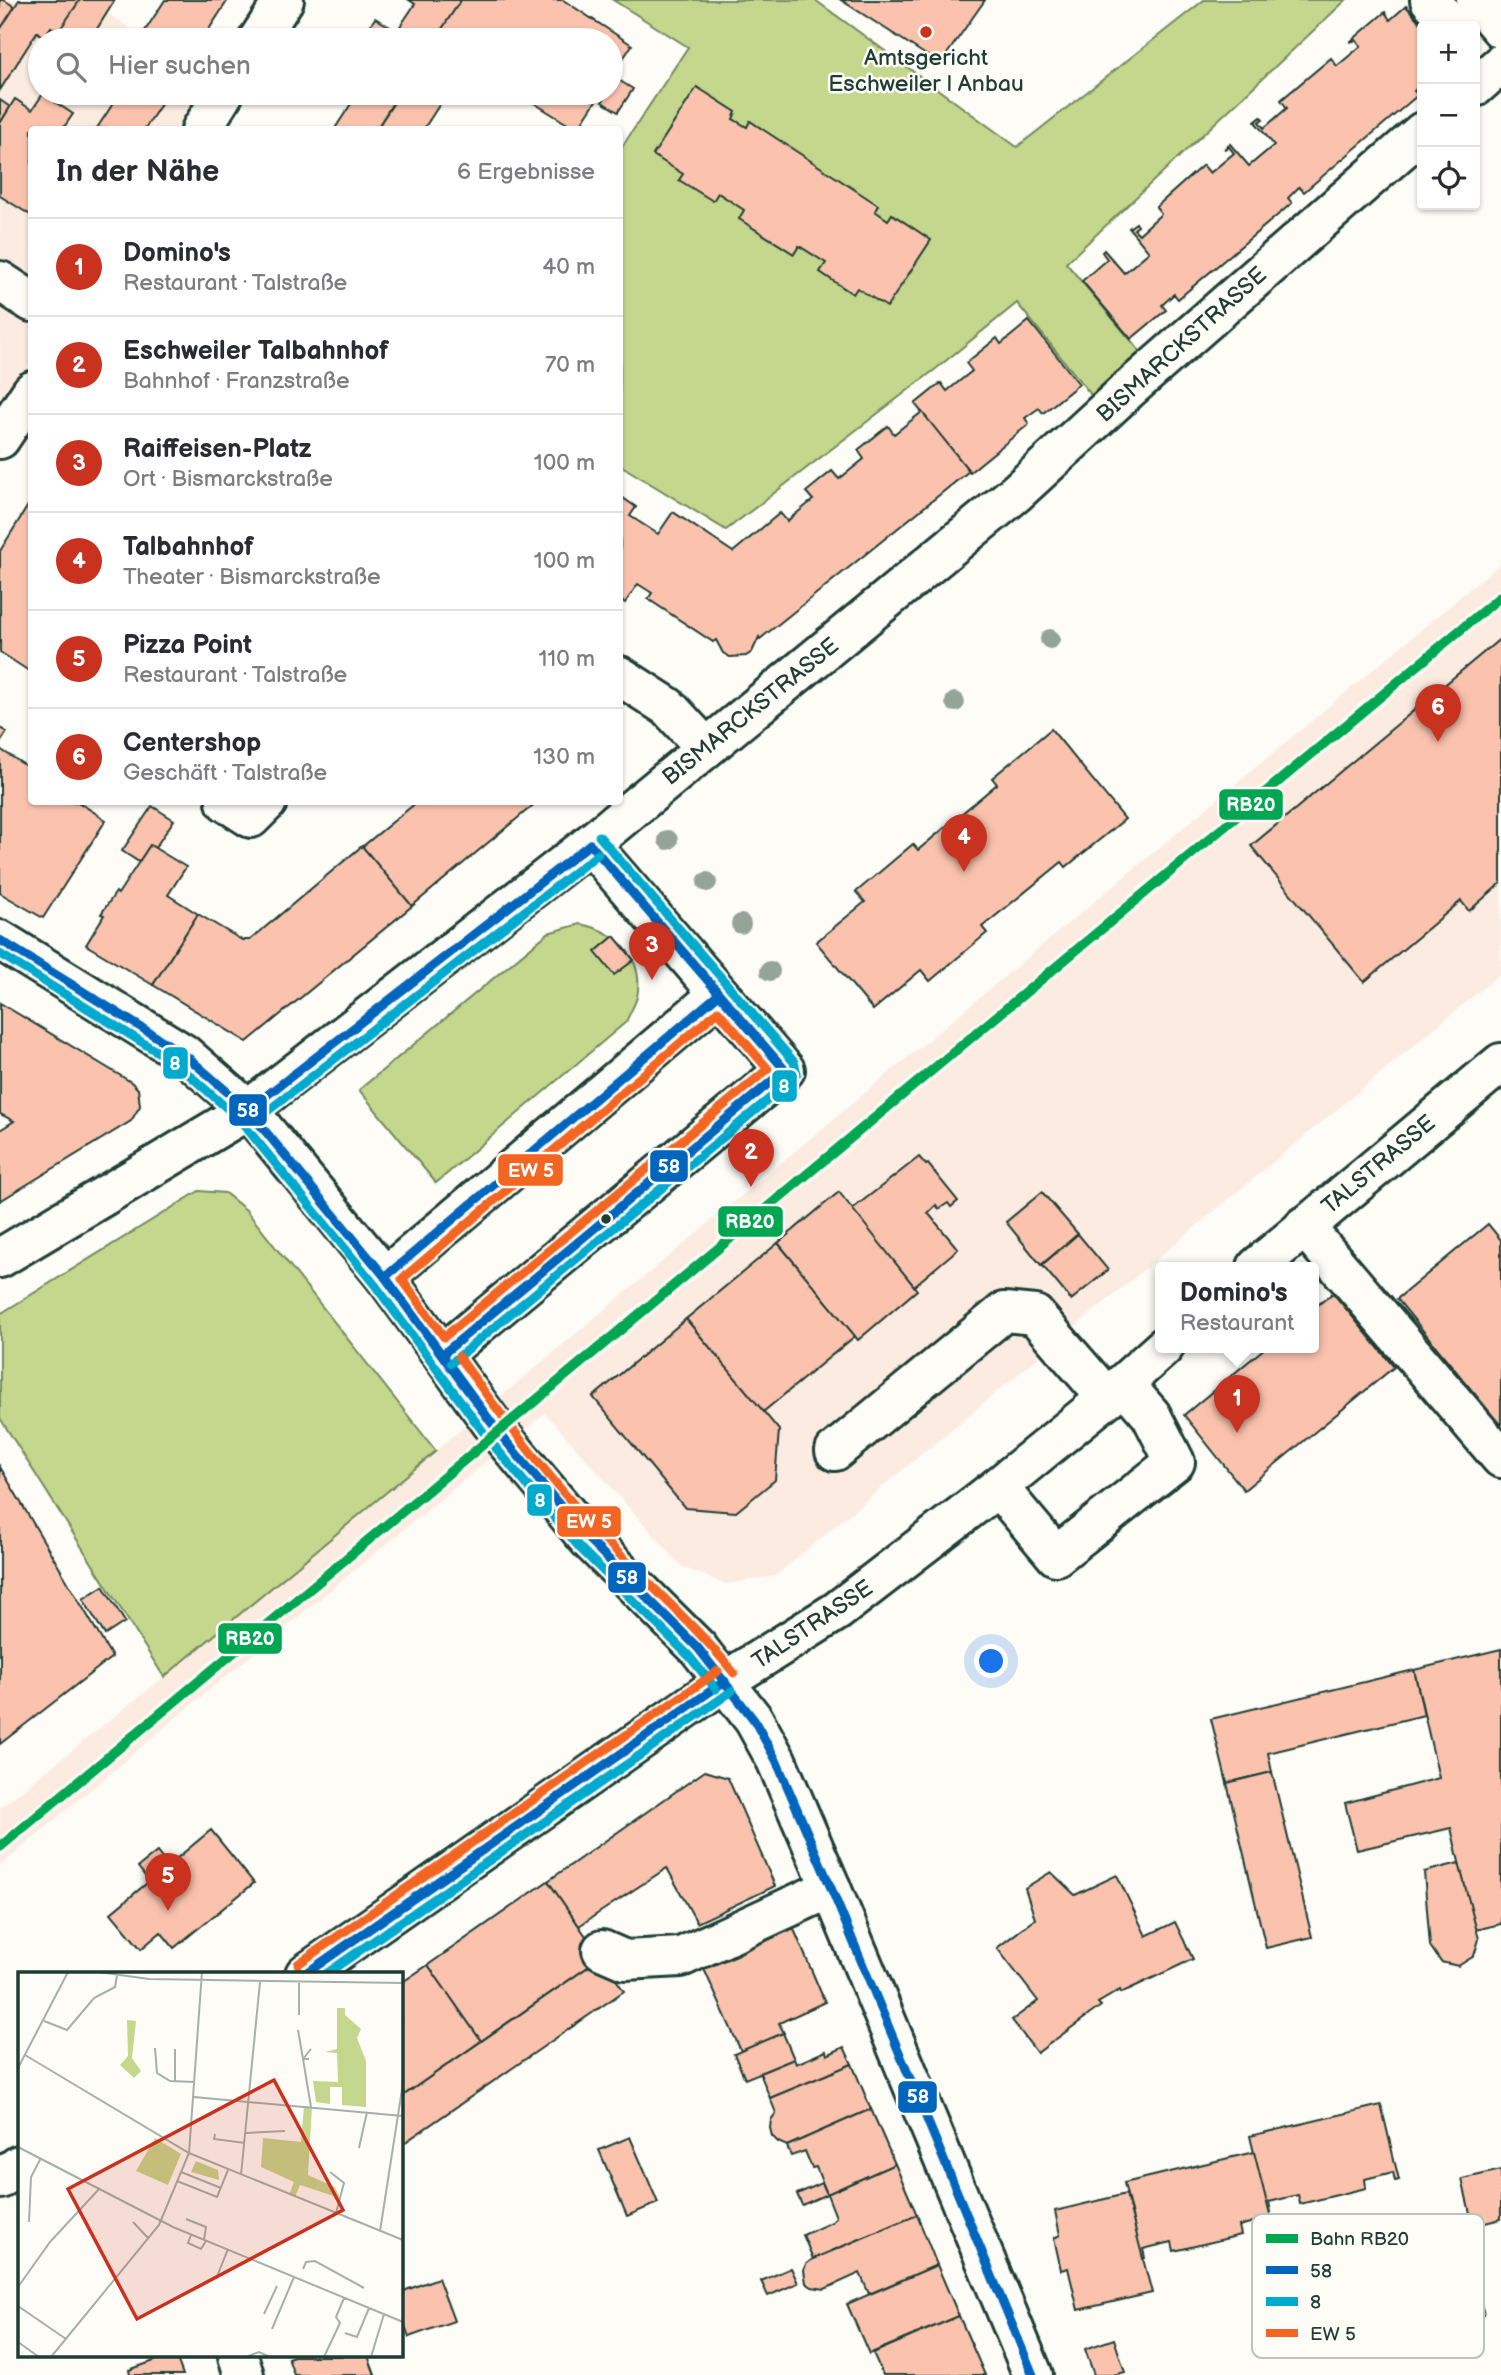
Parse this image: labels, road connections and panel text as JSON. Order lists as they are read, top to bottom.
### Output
{
  "streets": {
    "street": ["BISMARCKSTRASSE", "TALSTRASSE"]
  },
  "places": ["Amtsgericht Eschweiler | Anbau"],
  "lines": ["rail line RB20", "transit line 8", "transit line 58"],
  "legend": [
    "Bahn RB20",
    "58",
    "8",
    "EW 5"
  ],
  "page": {
    "map_buttons": ["+", "−"],
    "search": "Hier suchen",
    "heading": ["In der Nähe", "6 Ergebnisse"],
    "list": [
      {
        "mark": "1",
        "name": "Domino's",
        "note": "Restaurant · Talstraße",
        "value": "40 m"
      },
      {
        "mark": "2",
        "name": "Eschweiler Talbahnhof",
        "note": "Bahnhof · Franzstraße",
        "value": "70 m"
      },
      {
        "mark": "3",
        "name": "Raiffeisen-Platz",
        "note": "Ort · Bismarckstraße",
        "value": "100 m"
      },
      {
        "mark": "4",
        "name": "Talbahnhof",
        "note": "Theater · Bismarckstraße",
        "value": "100 m"
      },
      {
        "mark": "5",
        "name": "Pizza Point",
        "note": "Restaurant · Talstraße",
        "value": "110 m"
      },
      {
        "mark": "6",
        "name": "Centershop",
        "note": "Geschäft · Talstraße",
        "value": "130 m"
      }
    ],
    "pins": [
      "6",
      "4",
      "3",
      "2",
      "1",
      "5"
    ],
    "popup": ["Domino's", "Restaurant"]
  }
}
